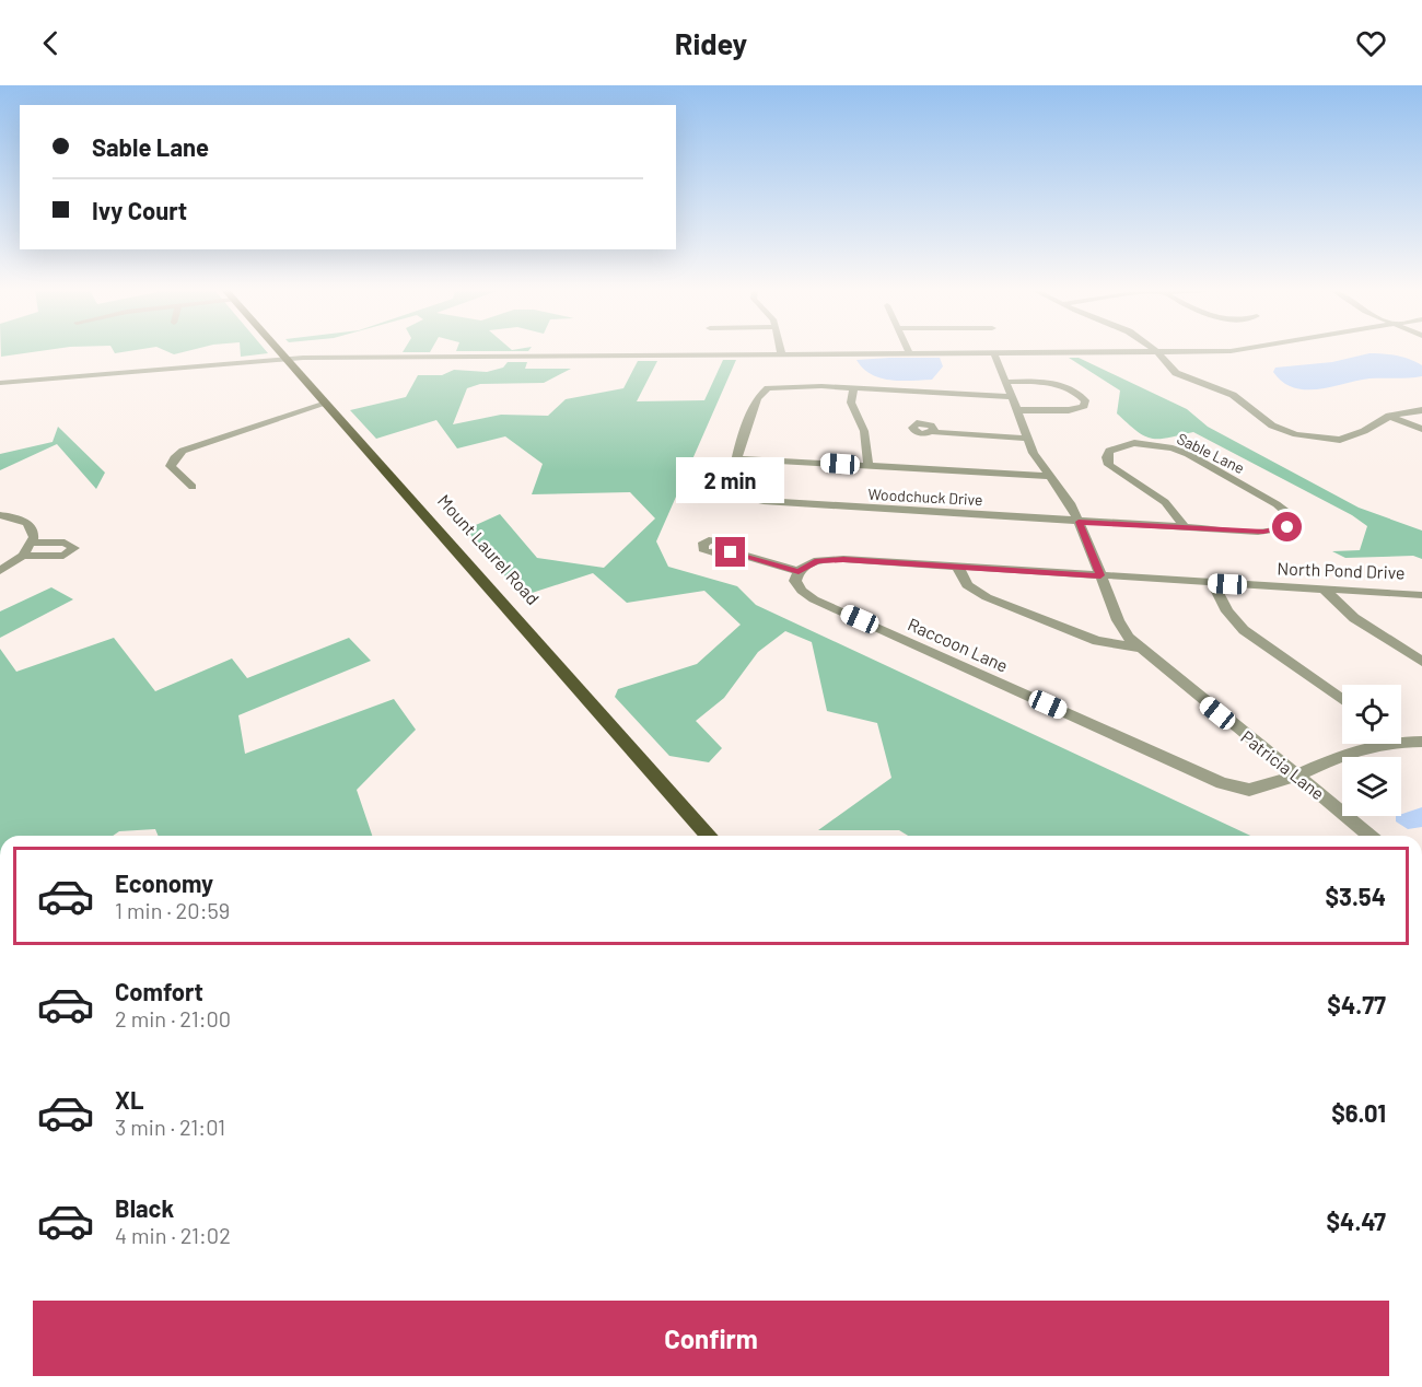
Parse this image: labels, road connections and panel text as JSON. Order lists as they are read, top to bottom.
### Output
{
  "streets": {
    "main road": ["Mount Laurel Road"],
    "street": [
      "Sable Lane",
      "Woodchuck Drive",
      "North Pond Drive",
      "Raccoon Lane",
      "Patricia Lane"
    ]
  },
  "crossings": [
    ["Sable Lane", "Woodchuck Drive"],
    ["Sable Lane", "Patricia Lane"],
    ["Woodchuck Drive", "Patricia Lane"],
    ["North Pond Drive", "Patricia Lane"],
    ["Raccoon Lane", "Patricia Lane"]
  ],
  "page": {
    "header": "Ridey",
    "banner": ["Sable Lane", "Ivy Court"],
    "bubble": "2 min",
    "list": [
      {
        "name": "Economy",
        "note": "1 min · 20:59",
        "value": "$3.54"
      },
      {
        "name": "Comfort",
        "note": "2 min · 21:00",
        "value": "$4.77"
      },
      {
        "name": "XL",
        "note": "3 min · 21:01",
        "value": "$6.01"
      },
      {
        "name": "Black",
        "note": "4 min · 21:02",
        "value": "$4.47"
      }
    ],
    "buttons": "Confirm"
  }
}
